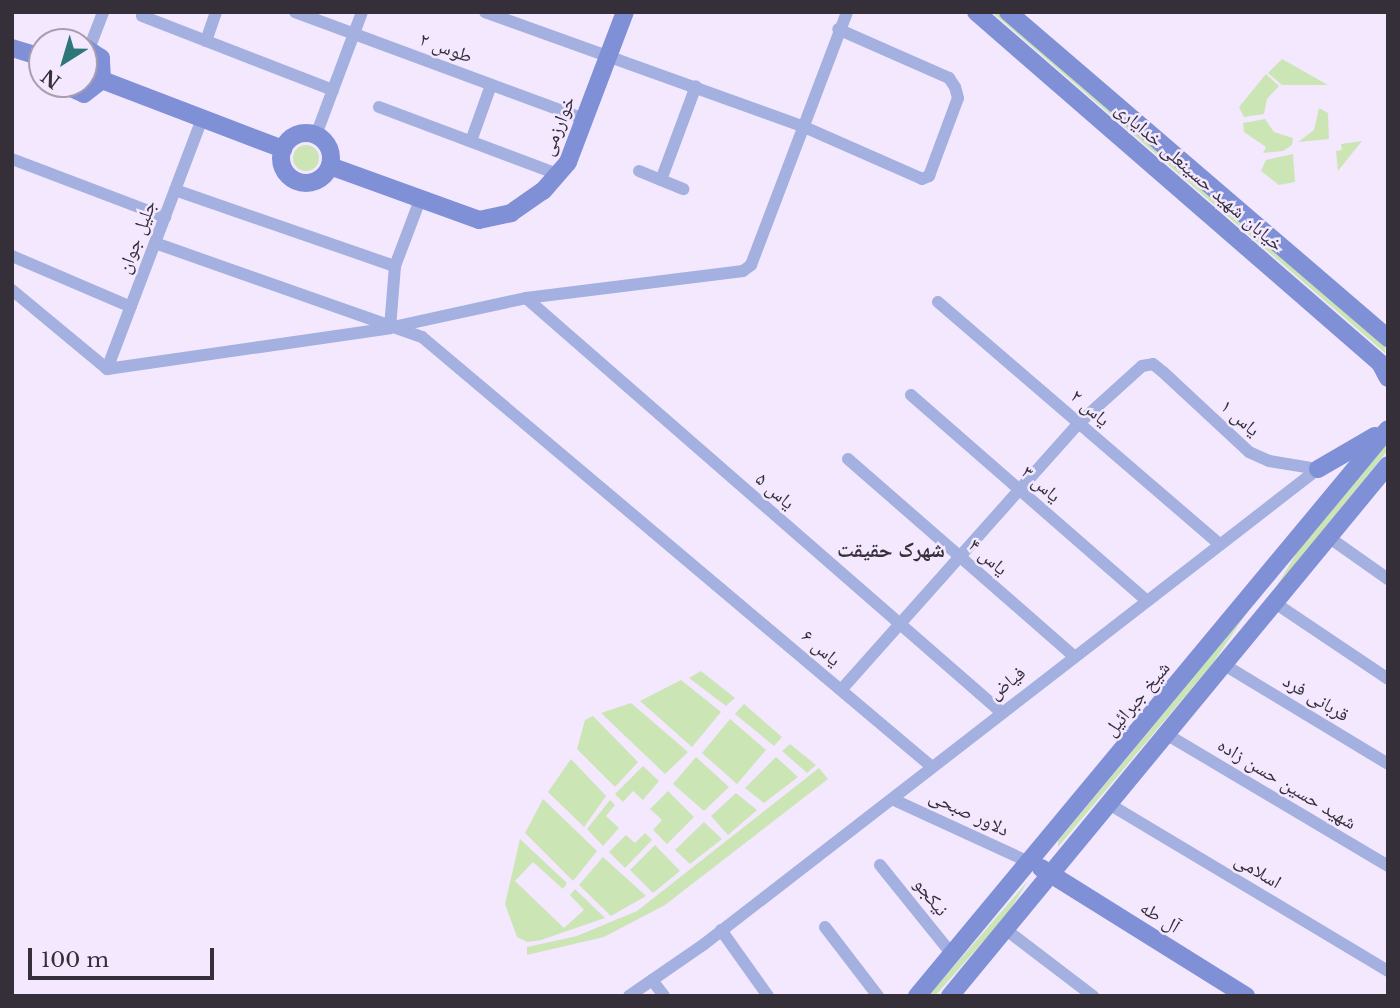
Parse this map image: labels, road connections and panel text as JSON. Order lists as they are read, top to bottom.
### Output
{
  "streets": {
    "street": [
      "طوس ۲",
      "خوارزمی",
      "خیابان شهید حسینعلی خدایاری",
      "جلیل جوان",
      "یاس ۲",
      "یاس ۱",
      "یاس ۳",
      "یاس ۵",
      "یاس ۴",
      "یاس ۶",
      "فیاض",
      "قربانی فرد",
      "شیخ جبرائیل",
      "شهید حسین حسن زاده",
      "دلاور صبحی",
      "اسلامی",
      "نیکجو",
      "آل طه"
    ]
  },
  "crossings": [
    ["طوس ۲", "خوارزمی"],
    ["جلیل جوان", "یاس ۶"],
    ["یاس ۲", "یاس ۱"],
    ["یاس ۲", "فیاض"],
    ["یاس ۱", "فیاض"],
    ["یاس ۳", "فیاض"],
    ["یاس ۵", "فیاض"],
    ["یاس ۴", "فیاض"],
    ["یاس ۶", "فیاض"],
    ["فیاض", "دلاور صبحی"],
    ["شیخ جبرائیل", "دلاور صبحی"],
    ["شیخ جبرائیل", "نیکجو"],
    ["شیخ جبرائیل", "آل طه"],
    ["دلاور صبحی", "آل طه"]
  ],
  "districts": ["شهرک حقیقت"],
  "scale_bar": "100 m",
  "north": "bottom left"
}
